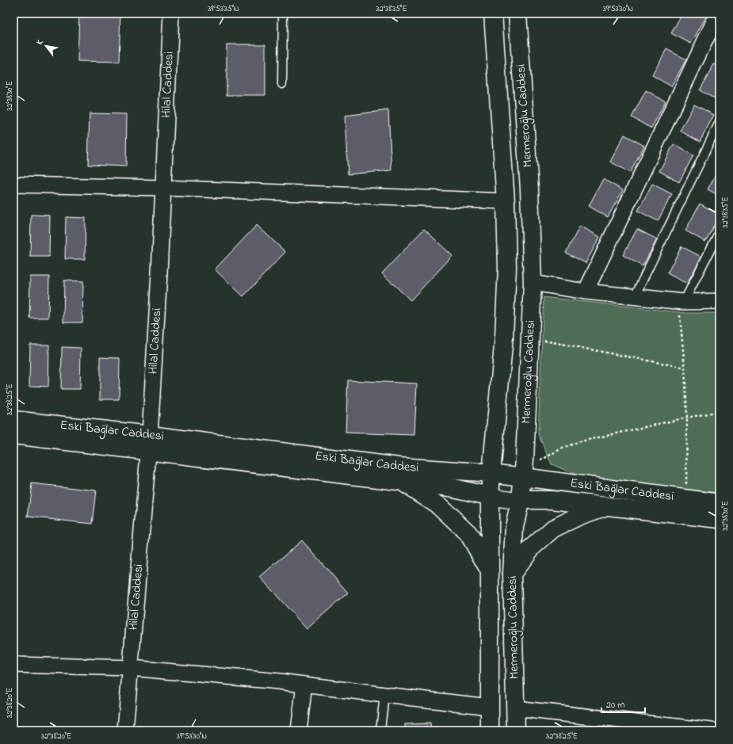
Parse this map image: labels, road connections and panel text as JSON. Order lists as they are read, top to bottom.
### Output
{
  "streets": {
    "main road": ["Mermeroğlu Caddesi", "Eski Bağlar Caddesi"],
    "street": ["Hilal Caddesi"]
  },
  "crossings": [
    ["Hilal Caddesi", "Eski Bağlar Caddesi"],
    ["Mermeroğlu Caddesi", "Eski Bağlar Caddesi"]
  ],
  "scale_bar": "20 m",
  "north": "top left",
  "coordinates": [
    "39°53'35\"N",
    "32°38'35\"E",
    "39°53'30\"N",
    "32°38'30\"E",
    "32°38'25\"E",
    "32°38'20\"E"
  ]
}
